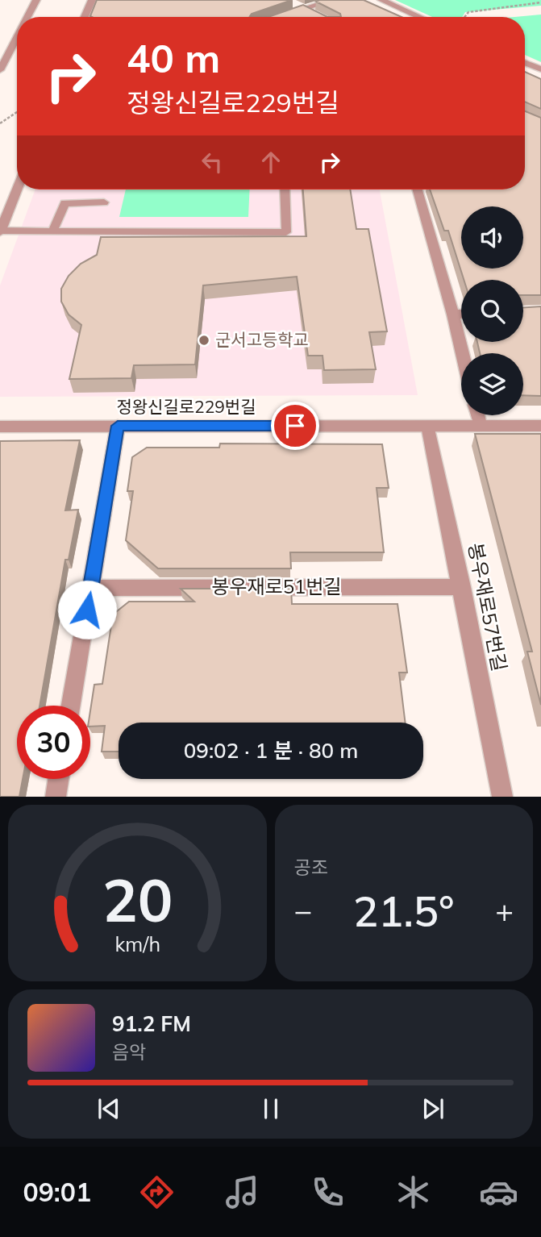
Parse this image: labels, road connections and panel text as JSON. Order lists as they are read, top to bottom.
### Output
{
  "streets": {
    "street": ["정왕신길로229번길", "봉우재로51번길", "봉우재로57번길"]
  },
  "crossings": [
    ["정왕신길로229번길", "봉우재로57번길"],
    ["봉우재로51번길", "봉우재로57번길"]
  ],
  "places": ["군서고등학교"],
  "page": {
    "turn": ["40 m", "정왕신길로229번길"],
    "limit": "30",
    "trip": "09:02 · 1 분 · 80 m",
    "tile": "공조",
    "heat": ["−", "21.5°", "+"],
    "song": ["91.2 FM", "음악"],
    "tabs": "09:01",
    "gauge": ["20", "km/h"]
  }
}
